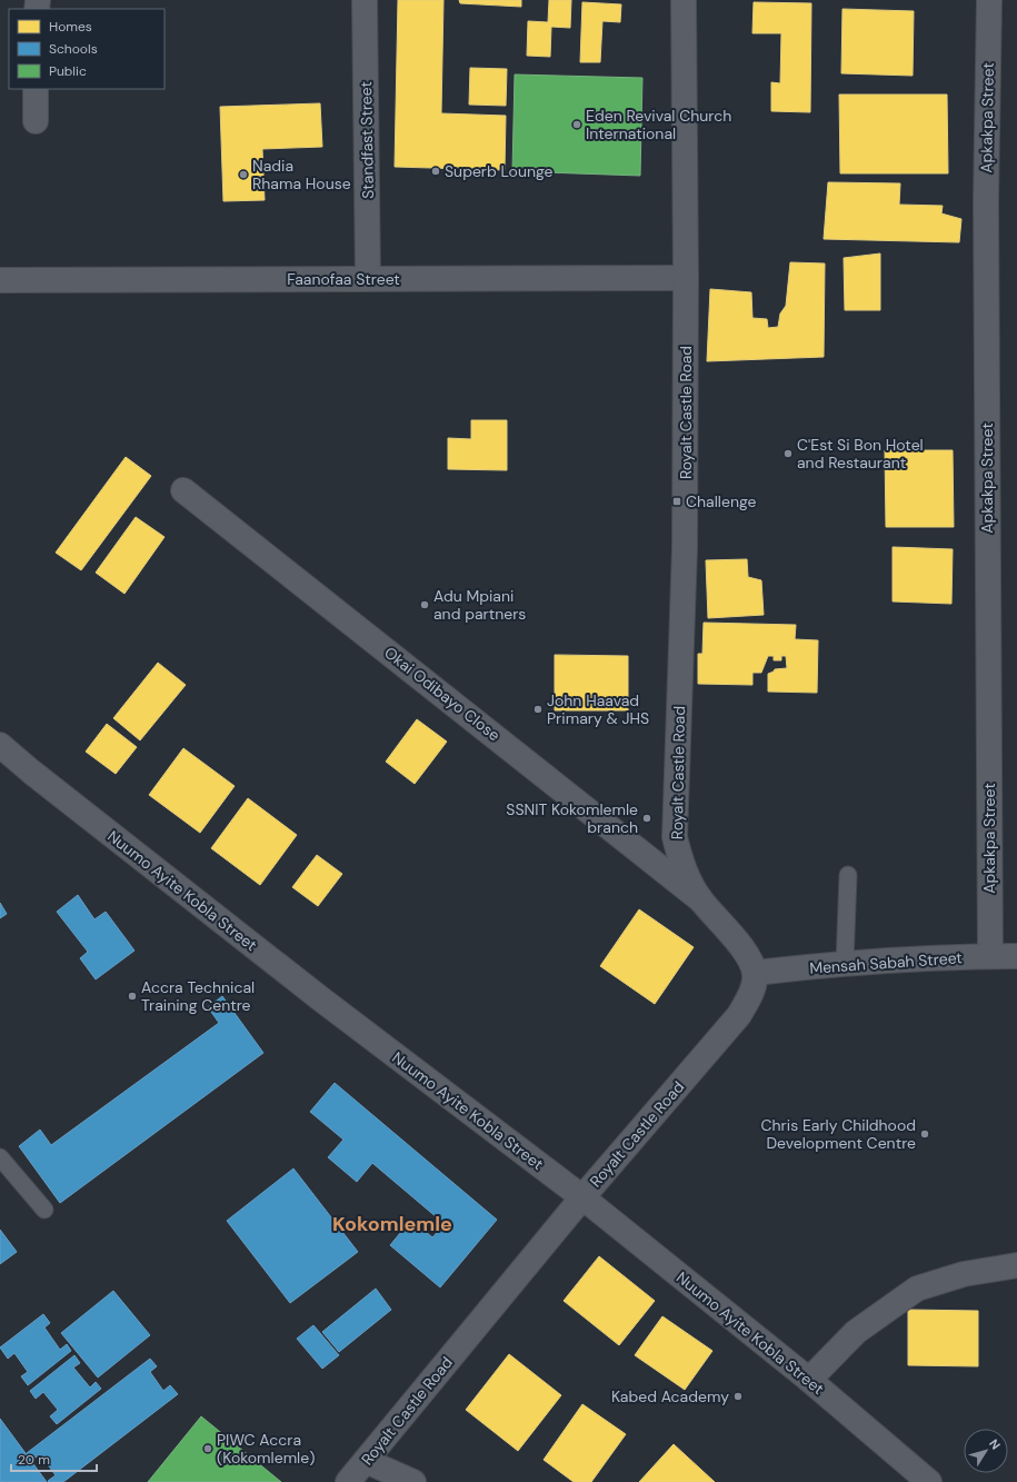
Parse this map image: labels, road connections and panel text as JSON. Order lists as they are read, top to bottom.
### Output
{
  "streets": {
    "street": [
      "Apkakpa Street",
      "Standfast Street",
      "Faanofaa Street",
      "Royalt Castle Road",
      "Okai Odibayo Close",
      "Nuumo Ayite Kobla Street",
      "Mensah Sabah Street"
    ]
  },
  "crossings": [
    ["Apkakpa Street", "Mensah Sabah Street"],
    ["Standfast Street", "Faanofaa Street"],
    ["Faanofaa Street", "Royalt Castle Road"],
    ["Royalt Castle Road", "Okai Odibayo Close"],
    ["Royalt Castle Road", "Nuumo Ayite Kobla Street"],
    ["Royalt Castle Road", "Mensah Sabah Street"]
  ],
  "districts": ["Kokomlemle"],
  "places": {
    "other": [
      "Eden Revival Church International",
      "Superb Lounge",
      "Nadia Rhama House",
      "C'Est Si Bon Hotel and Restaurant",
      "Adu Mpiani and partners",
      "John Haavad Primary & JHS",
      "SSNIT Kokomlemle branch",
      "Accra Technical Training Centre",
      "Chris Early Childhood Development Centre",
      "Kabed Academy",
      "PIWC Accra (Kokomlemle)"
    ],
    "transit": ["Challenge"]
  },
  "legend": ["Homes", "Schools", "Public"],
  "scale_bar": "20 m",
  "north": "top right"
}
